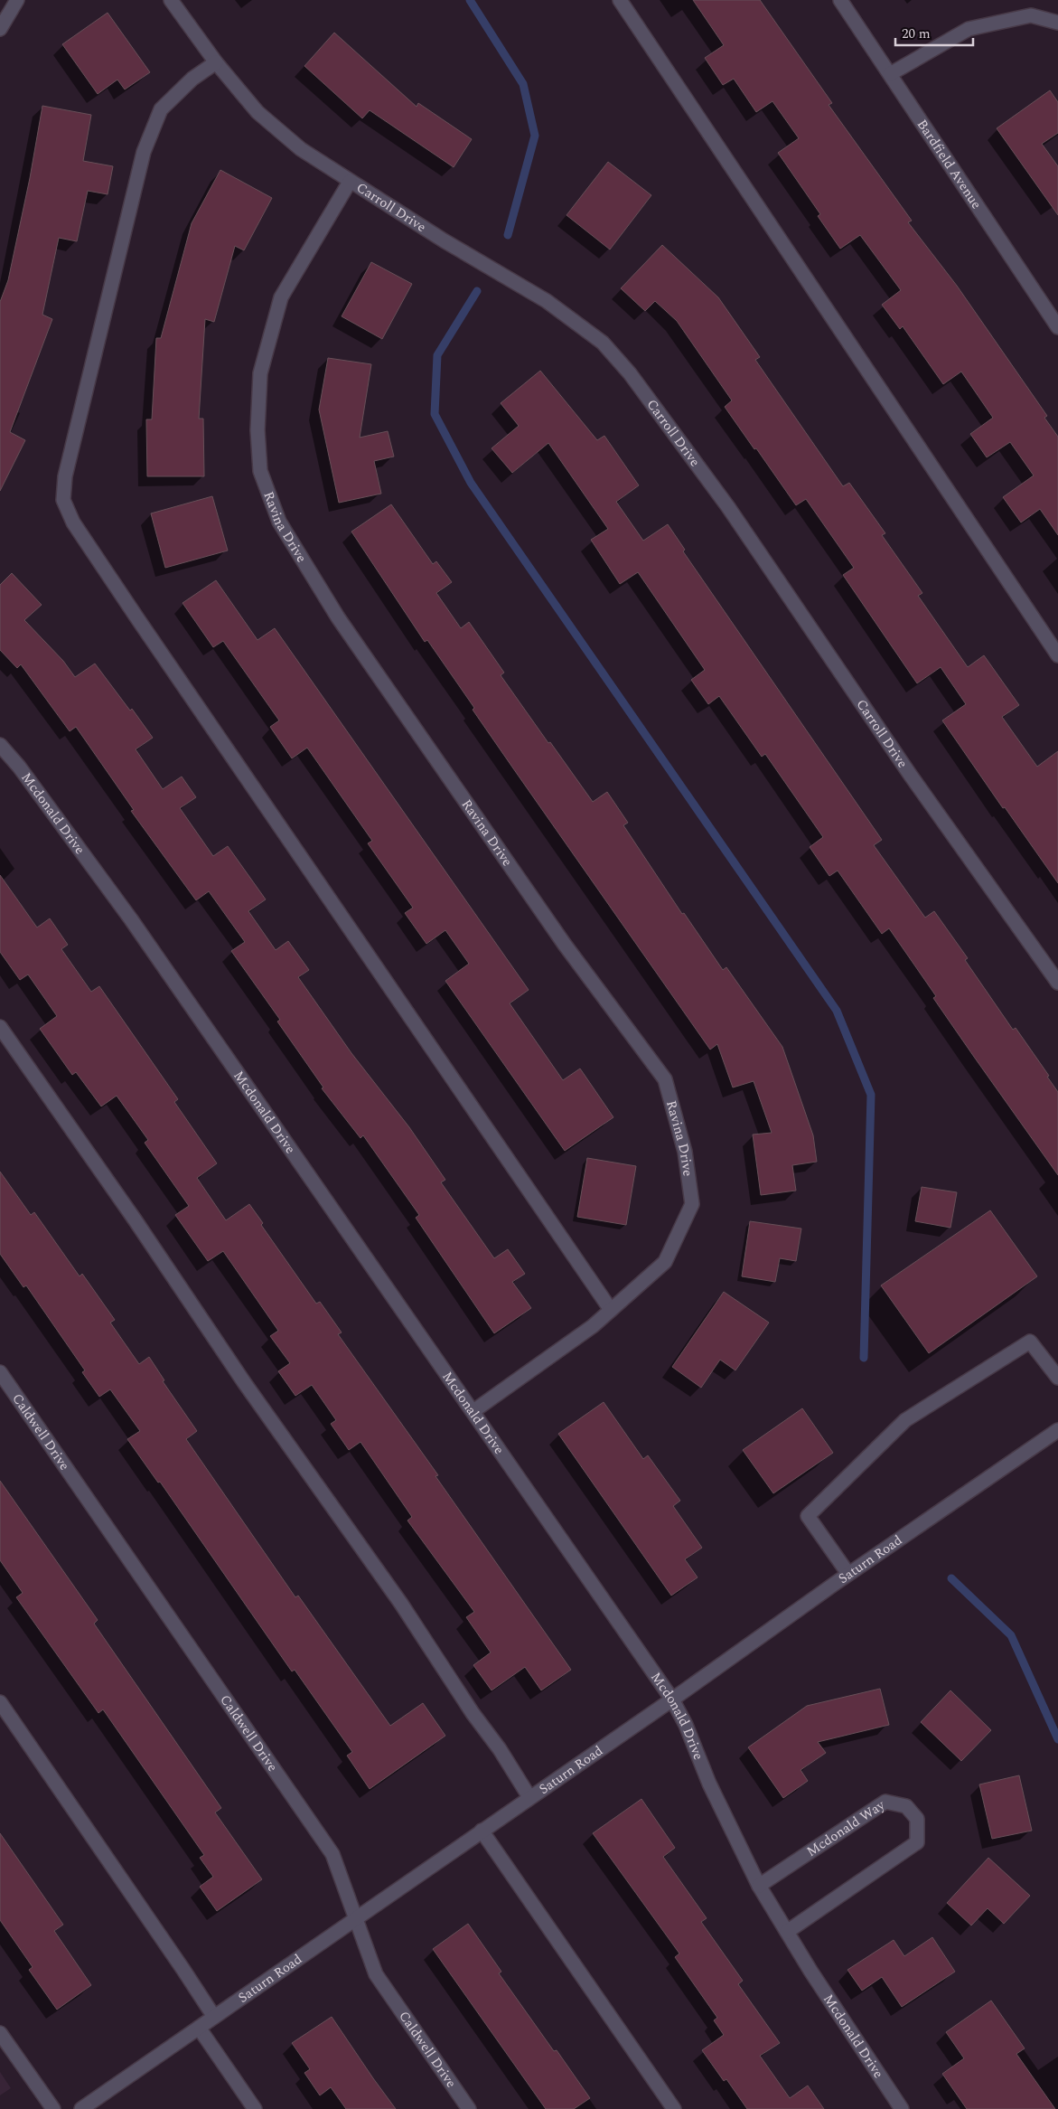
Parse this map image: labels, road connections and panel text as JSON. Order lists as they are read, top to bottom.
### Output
{
  "streets": {
    "street": [
      "Bardfield Avenue",
      "Carroll Drive",
      "Ravina Drive",
      "Mcdonald Drive",
      "Caldwell Drive",
      "Saturn Road",
      "Mcdonald Way"
    ]
  },
  "crossings": [
    ["Carroll Drive", "Ravina Drive"],
    ["Ravina Drive", "Mcdonald Drive"],
    ["Mcdonald Drive", "Saturn Road"],
    ["Mcdonald Drive", "Mcdonald Way"],
    ["Caldwell Drive", "Saturn Road"]
  ],
  "scale_bar": "20 m"
}
